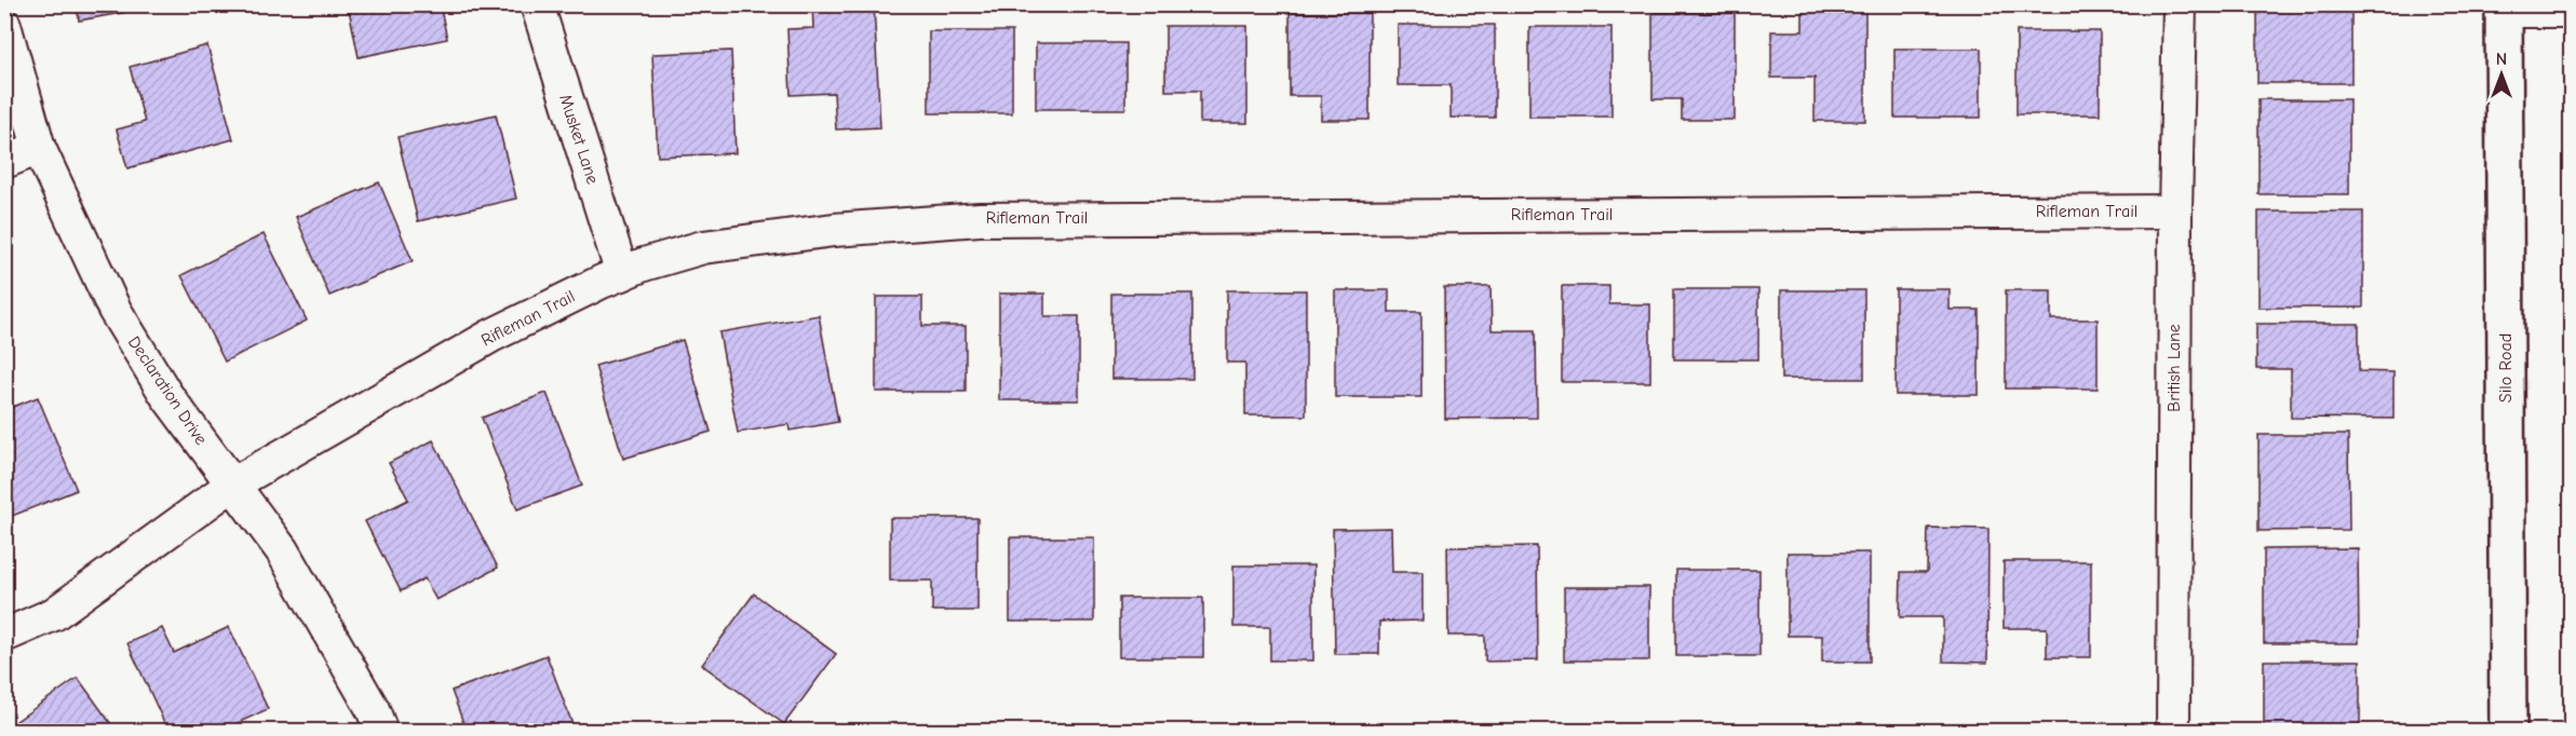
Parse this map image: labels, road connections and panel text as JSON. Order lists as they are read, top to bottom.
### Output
{
  "streets": {
    "street": [
      "Musket Lane",
      "Rifleman Trail",
      "British Lane",
      "Silo Road",
      "Declaration Drive"
    ]
  },
  "crossings": [
    ["Musket Lane", "Rifleman Trail"],
    ["Rifleman Trail", "British Lane"],
    ["Rifleman Trail", "Declaration Drive"]
  ],
  "north": "top"
}
